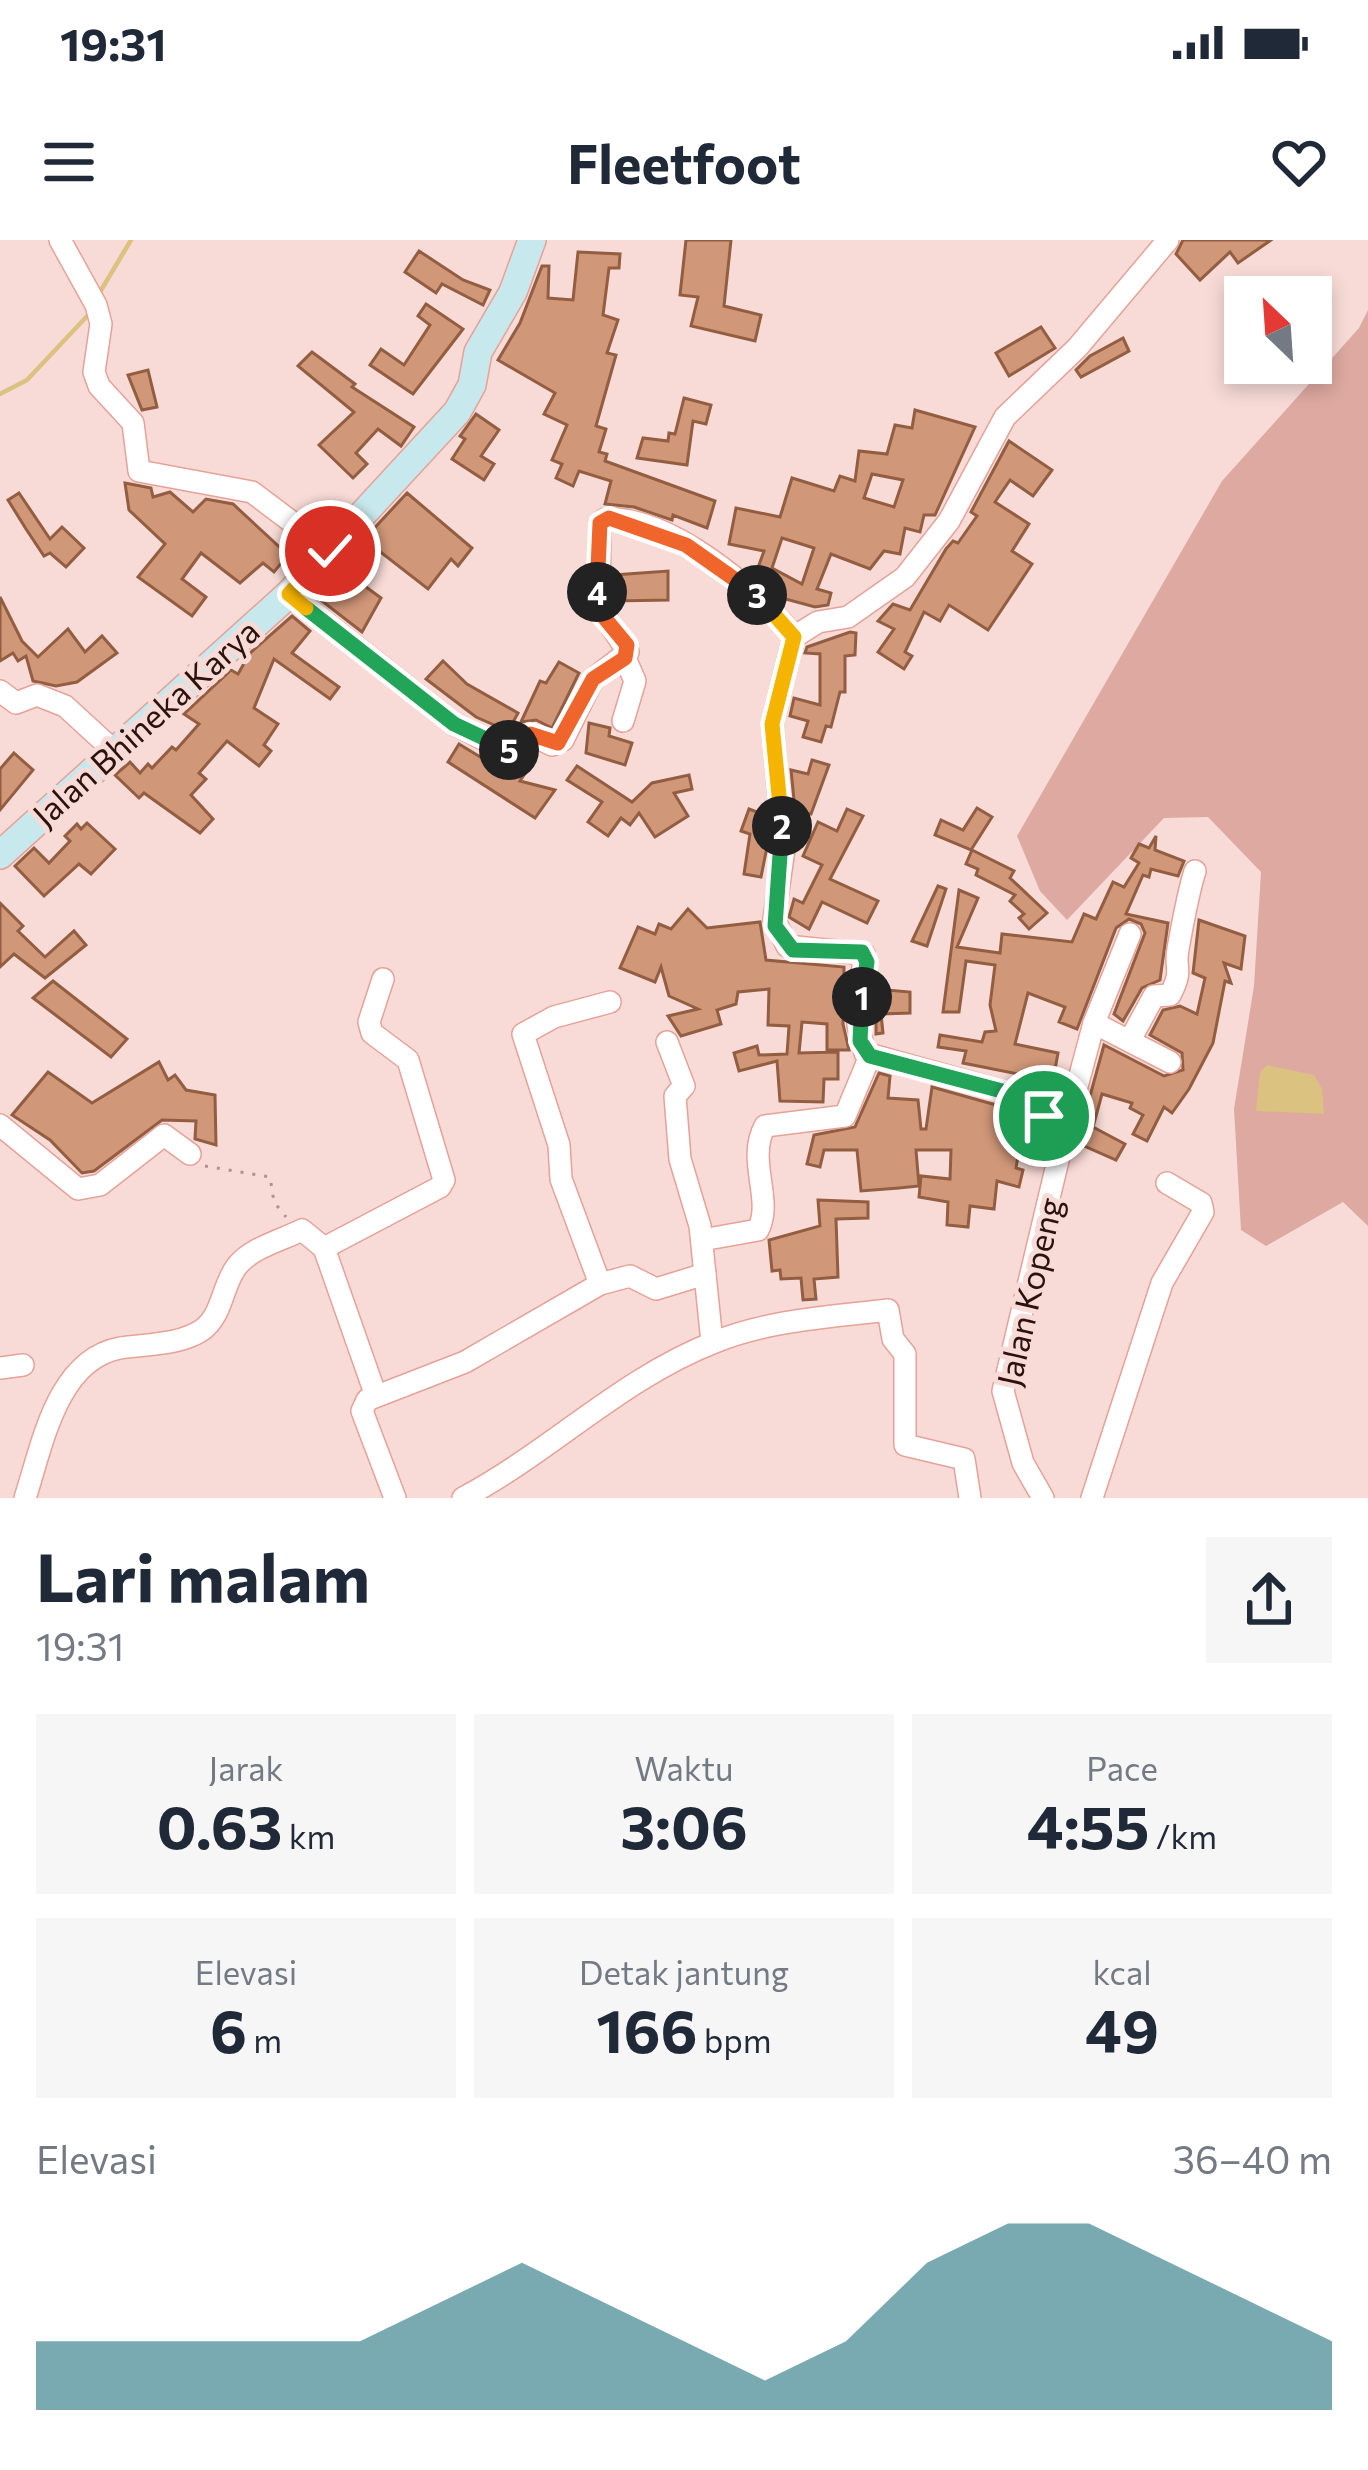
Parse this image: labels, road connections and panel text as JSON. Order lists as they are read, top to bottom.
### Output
{
  "streets": {
    "street": ["Jalan Bhineka Karya", "Jalan Kopeng"]
  },
  "north": "top left",
  "page": {
    "status": "19:31",
    "header": "Fleetfoot",
    "pins": [
      "4",
      "3",
      "5",
      "2",
      "1"
    ],
    "heading": ["Lari malam", "19:31"],
    "stats": [
      ["Jarak", "0.63 km"],
      ["Waktu", "3:06"],
      ["Pace", "4:55 /km"],
      ["Elevasi", "6 m"],
      ["Detak jantung", "166 bpm"],
      ["kcal", "49"]
    ],
    "chart": ["Elevasi", "36–40 m"]
  }
}
